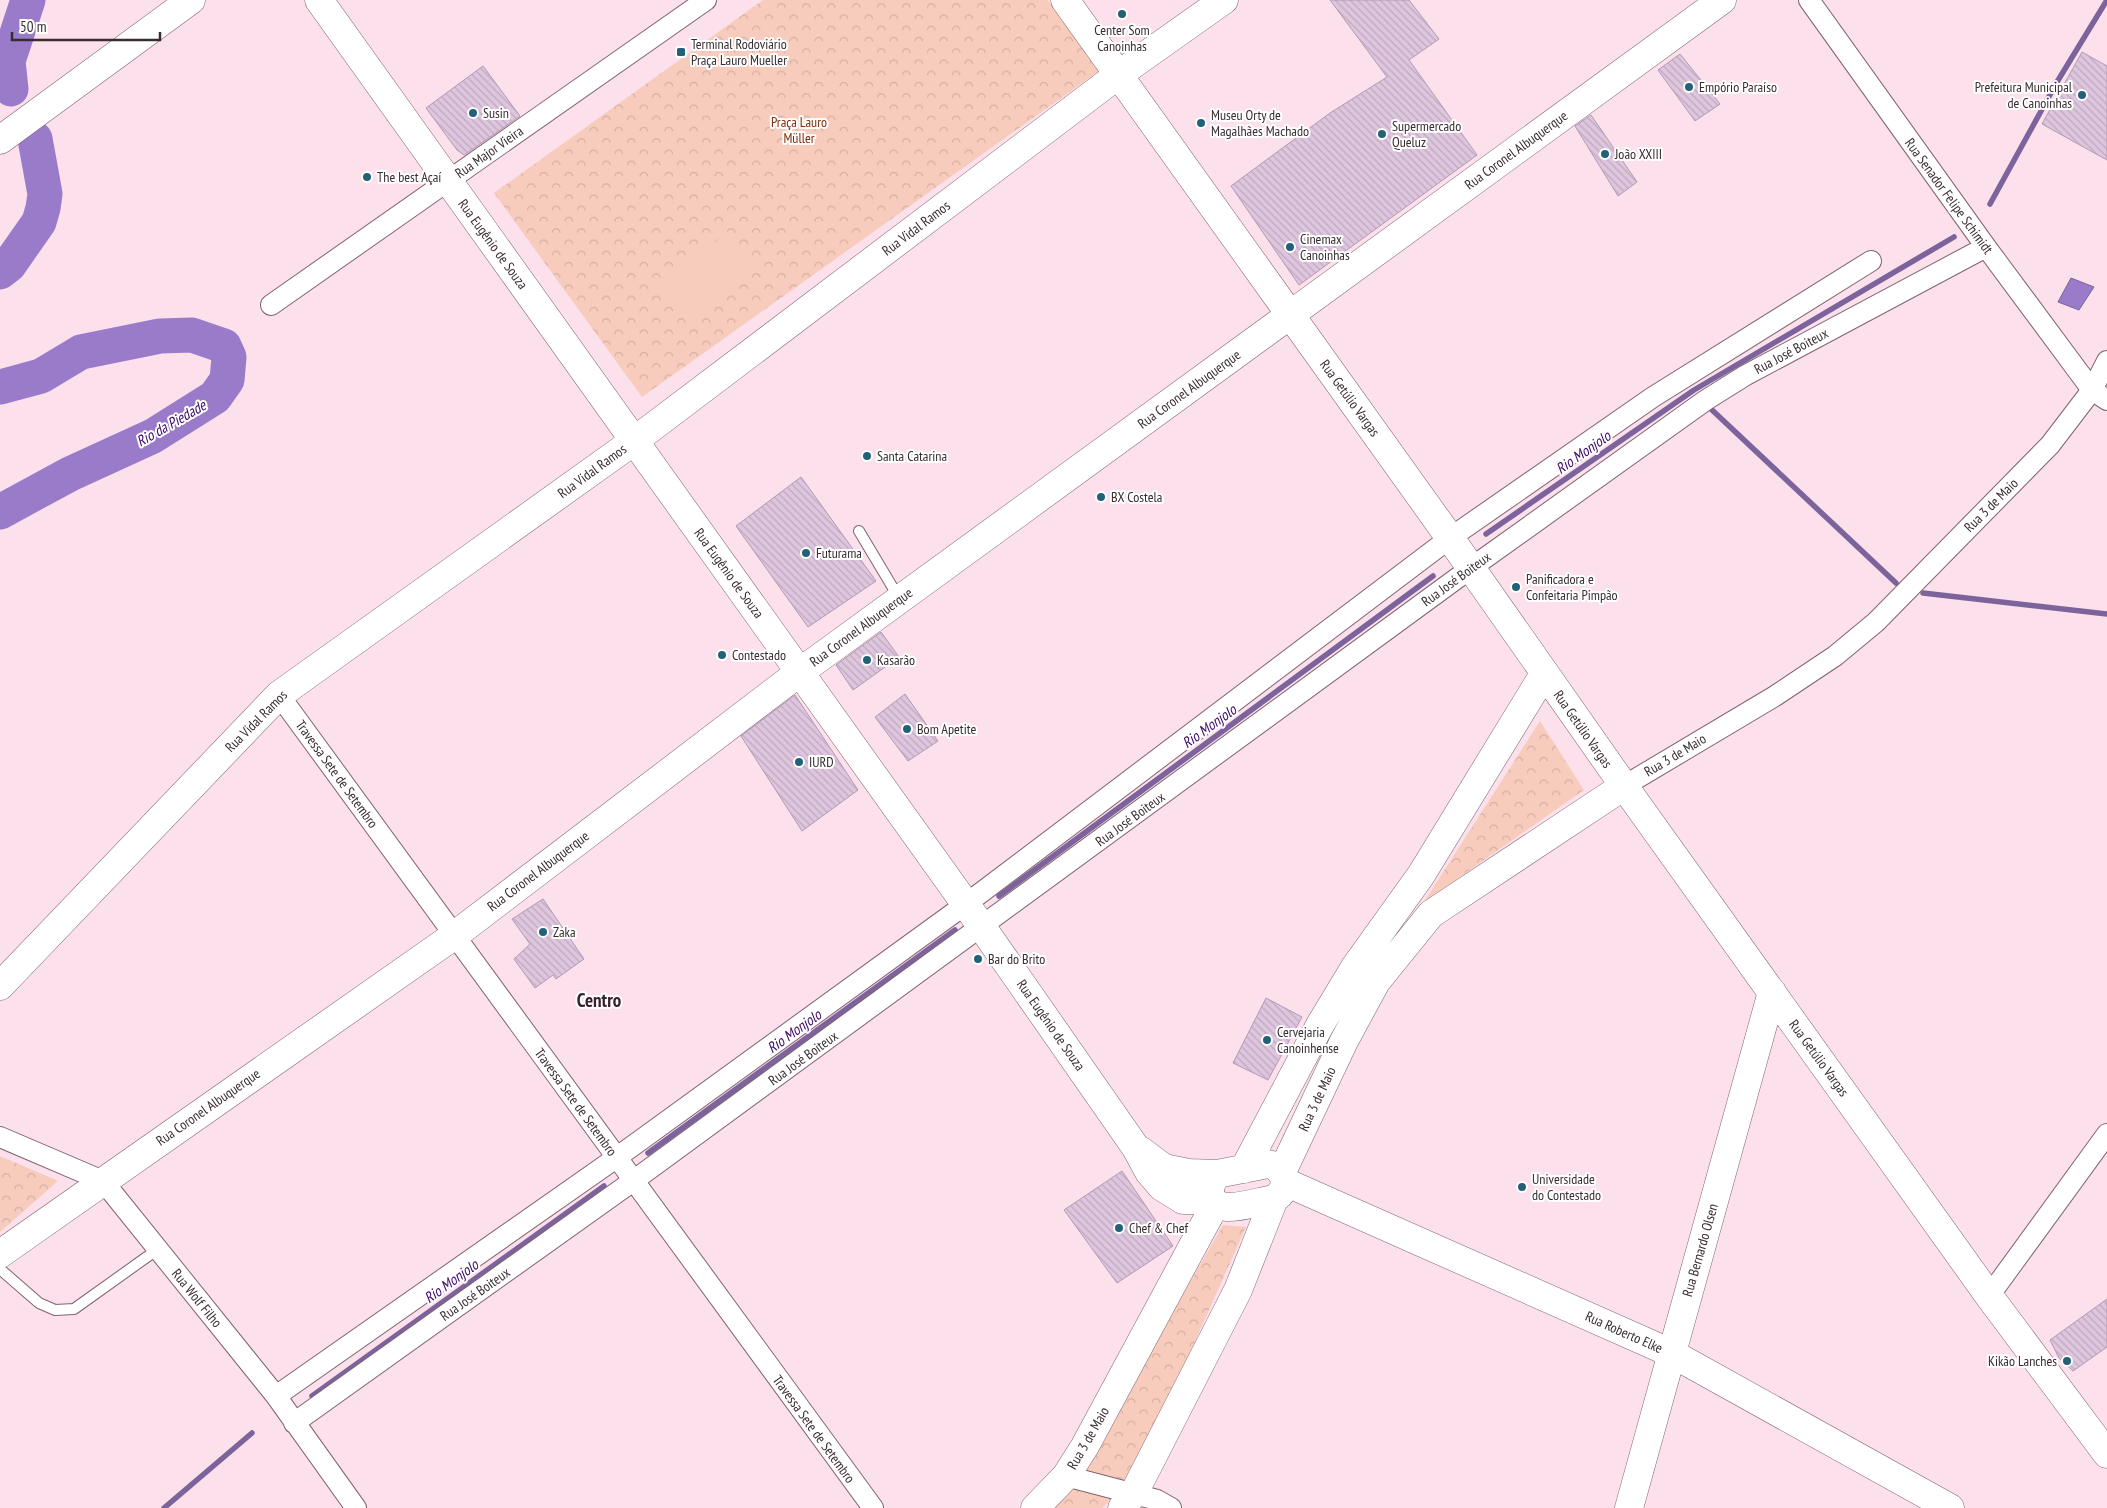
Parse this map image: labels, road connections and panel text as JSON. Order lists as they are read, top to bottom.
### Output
{
  "streets": {
    "street": [
      "Rua Coronel Albuquerque",
      "Rua Major Vieira",
      "Rua Senador Felipe Schimidt",
      "Rua Vidal Ramos",
      "Rua Eugênio de Souza",
      "Rua José Boiteux",
      "Rua Getúlio Vargas",
      "Rua 3 de Maio",
      "Travessa Sete de Setembro",
      "Rua Bernardo Olsen",
      "Rua Wolf Filho",
      "Rua Roberto Elke"
    ]
  },
  "crossings": [
    ["Rua Coronel Albuquerque", "Rua Eugênio de Souza"],
    ["Rua Coronel Albuquerque", "Rua Getúlio Vargas"],
    ["Rua Coronel Albuquerque", "Travessa Sete de Setembro"],
    ["Rua Coronel Albuquerque", "Rua Wolf Filho"],
    ["Rua Major Vieira", "Rua Eugênio de Souza"],
    ["Rua Senador Felipe Schimidt", "Rua José Boiteux"],
    ["Rua Senador Felipe Schimidt", "Rua 3 de Maio"],
    ["Rua Vidal Ramos", "Rua Eugênio de Souza"],
    ["Rua Vidal Ramos", "Rua Getúlio Vargas"],
    ["Rua Vidal Ramos", "Travessa Sete de Setembro"],
    ["Rua Eugênio de Souza", "Rua José Boiteux"],
    ["Rua Eugênio de Souza", "Rua 3 de Maio"],
    ["Rua Eugênio de Souza", "Rua Roberto Elke"],
    ["Rua José Boiteux", "Rua Getúlio Vargas"],
    ["Rua José Boiteux", "Travessa Sete de Setembro"],
    ["Rua José Boiteux", "Rua Wolf Filho"],
    ["Rua Getúlio Vargas", "Rua 3 de Maio"],
    ["Rua Getúlio Vargas", "Rua Bernardo Olsen"],
    ["Rua 3 de Maio", "Rua Roberto Elke"],
    ["Rua Bernardo Olsen", "Rua Roberto Elke"]
  ],
  "districts": ["Centro"],
  "water": ["Rio da Piedade", "Rio Monjolo"],
  "parks": ["Praça Lauro Müller"],
  "places": {
    "other": [
      "Center Som Canoinhas",
      "Empório Paraíso",
      "Prefeitura Municipal de Canoinhas",
      "Susin",
      "Museu Orty de Magalhães Machado",
      "Supermercado Queluz",
      "João XXIII",
      "The best Açaí",
      "Cinemax Canoinhas",
      "Santa Catarina",
      "BX Costela",
      "Futurama",
      "Panificadora e Confeitaria Pimpão",
      "Contestado",
      "Kasarão",
      "Bom Apetite",
      "IURD",
      "Zaka",
      "Bar do Brito",
      "Cervejaria Canoinhense",
      "Universidade do Contestado",
      "Chef & Chef",
      "Kikão Lanches"
    ],
    "transit": ["Terminal Rodoviário Praça Lauro Mueller"]
  },
  "scale_bar": "50 m"
}
